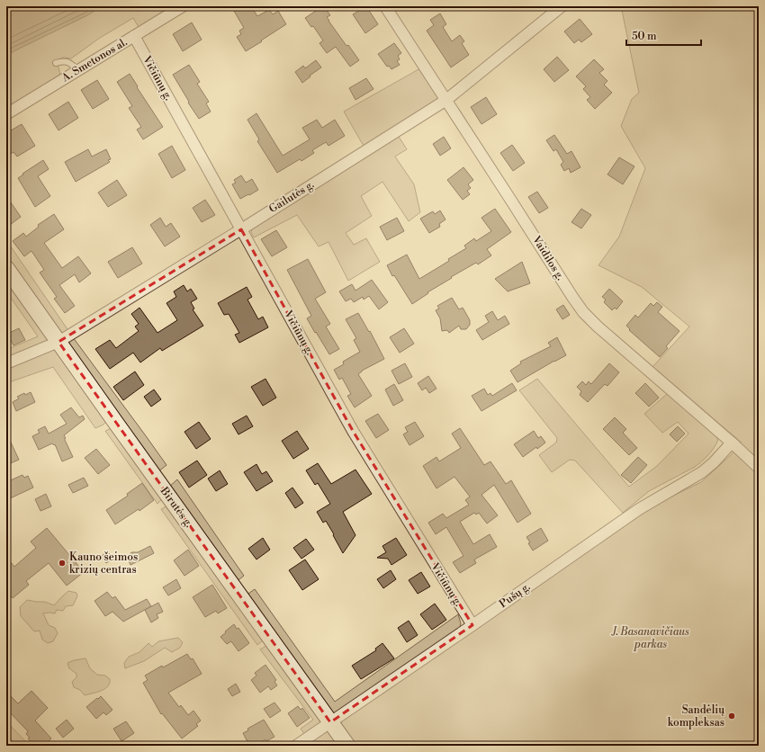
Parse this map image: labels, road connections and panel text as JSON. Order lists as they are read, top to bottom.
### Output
{
  "streets": {
    "street": [
      "A. Smetonos al.",
      "Vičiūnų g.",
      "Gailutės g.",
      "Vaidilos g.",
      "Birutės g.",
      "Pušų g."
    ]
  },
  "crossings": [
    ["A. Smetonos al.", "Vičiūnų g."],
    ["Vičiūnų g.", "Gailutės g."],
    ["Vičiūnų g.", "Pušų g."],
    ["Gailutės g.", "Vaidilos g."],
    ["Gailutės g.", "Birutės g."],
    ["Vaidilos g.", "Pušų g."],
    ["Birutės g.", "Pušų g."]
  ],
  "parks": ["J. Basanavičiaus parkas"],
  "places": ["Kauno šeimos krizių centras", "Sandėlių kompleksas"],
  "scale_bar": "50 m"
}
